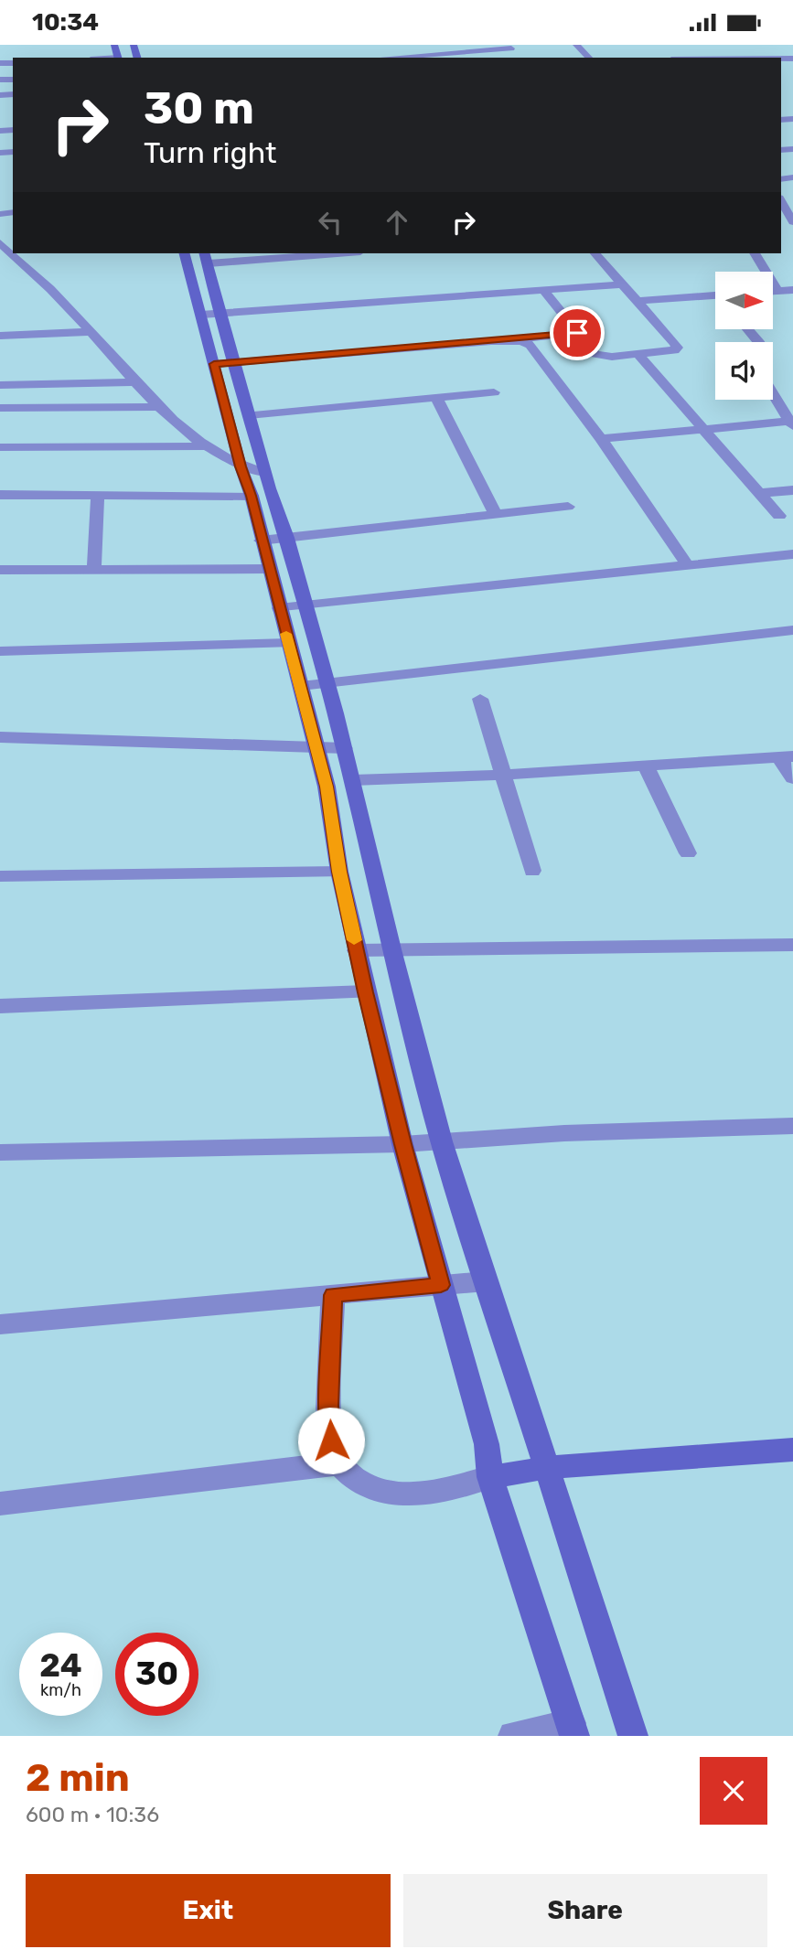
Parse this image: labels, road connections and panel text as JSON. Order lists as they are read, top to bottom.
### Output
{
  "north": "right",
  "page": {
    "status": "10:34",
    "turn": ["30 m", "Turn right"],
    "speed": "24 km/h",
    "limit": "30",
    "heading": ["2 min", "600 m · 10:36"],
    "buttons": ["Exit", "Share"]
  }
}
